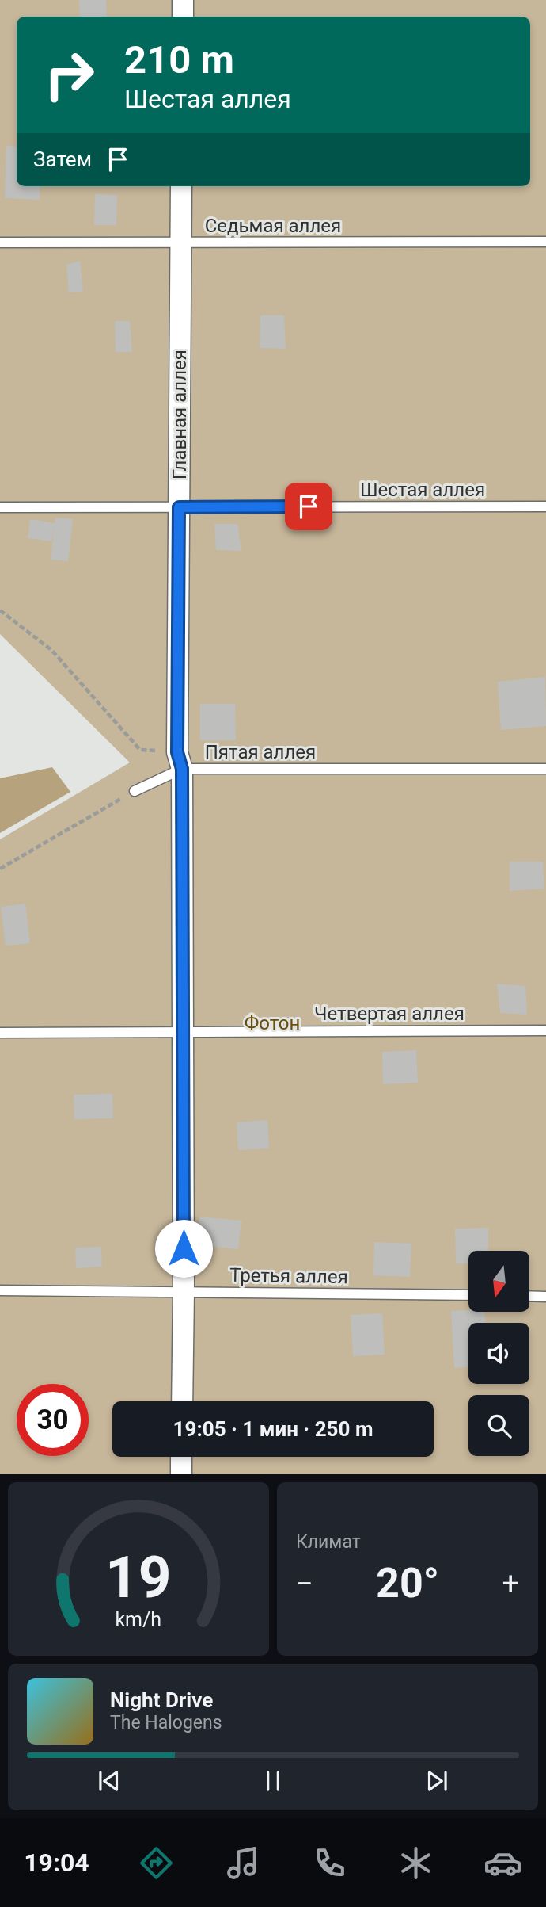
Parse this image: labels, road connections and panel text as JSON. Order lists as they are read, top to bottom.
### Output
{
  "streets": {
    "street": ["Главная аллея"],
    "lane": [
      "Седьмая аллея",
      "Шестая аллея",
      "Пятая аллея",
      "Четвертая аллея",
      "Третья аллея"
    ]
  },
  "crossings": [
    ["Седьмая аллея", "Главная аллея"],
    ["Главная аллея", "Шестая аллея"],
    ["Главная аллея", "Пятая аллея"],
    ["Главная аллея", "Четвертая аллея"],
    ["Главная аллея", "Третья аллея"]
  ],
  "parks": ["Фотон"],
  "north": "bottom",
  "page": {
    "turn": ["210 m", "Шестая аллея"],
    "then": "Затем",
    "limit": "30",
    "trip": "19:05 · 1 мин · 250 m",
    "tile": "Климат",
    "heat": ["−", "20°", "+"],
    "song": ["Night Drive", "The Halogens"],
    "tabs": "19:04",
    "gauge": ["19", "km/h"]
  }
}
